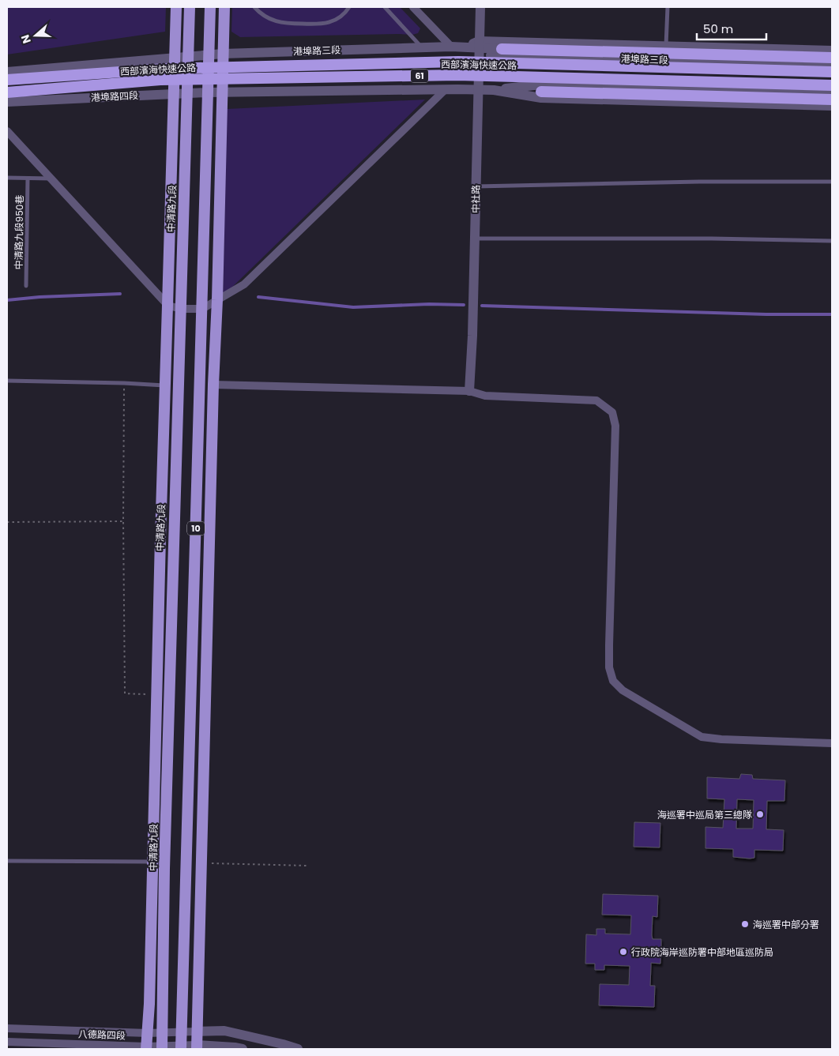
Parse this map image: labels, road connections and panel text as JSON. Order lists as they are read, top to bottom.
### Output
{
  "streets": {
    "highway": ["西部濱海快速公路", "61"],
    "main road": ["中清路九段", "10"],
    "street": [
      "港埠路三段",
      "港埠路四段",
      "中社路",
      "八德路四段"
    ],
    "lane": ["中清路九段950巷"]
  },
  "crossings": [
    ["港埠路三段", "中社路"],
    ["港埠路三段", "中清路九段"],
    ["港埠路三段", "10"],
    ["港埠路四段", "中清路九段"],
    ["港埠路四段", "10"],
    ["中清路九段", "八德路四段"],
    ["10", "八德路四段"]
  ],
  "places": ["海巡署中巡局第三總隊", "海巡署中部分署", "行政院海岸巡防署中部地區巡防局"],
  "scale_bar": "50 m",
  "north": "left"
}
